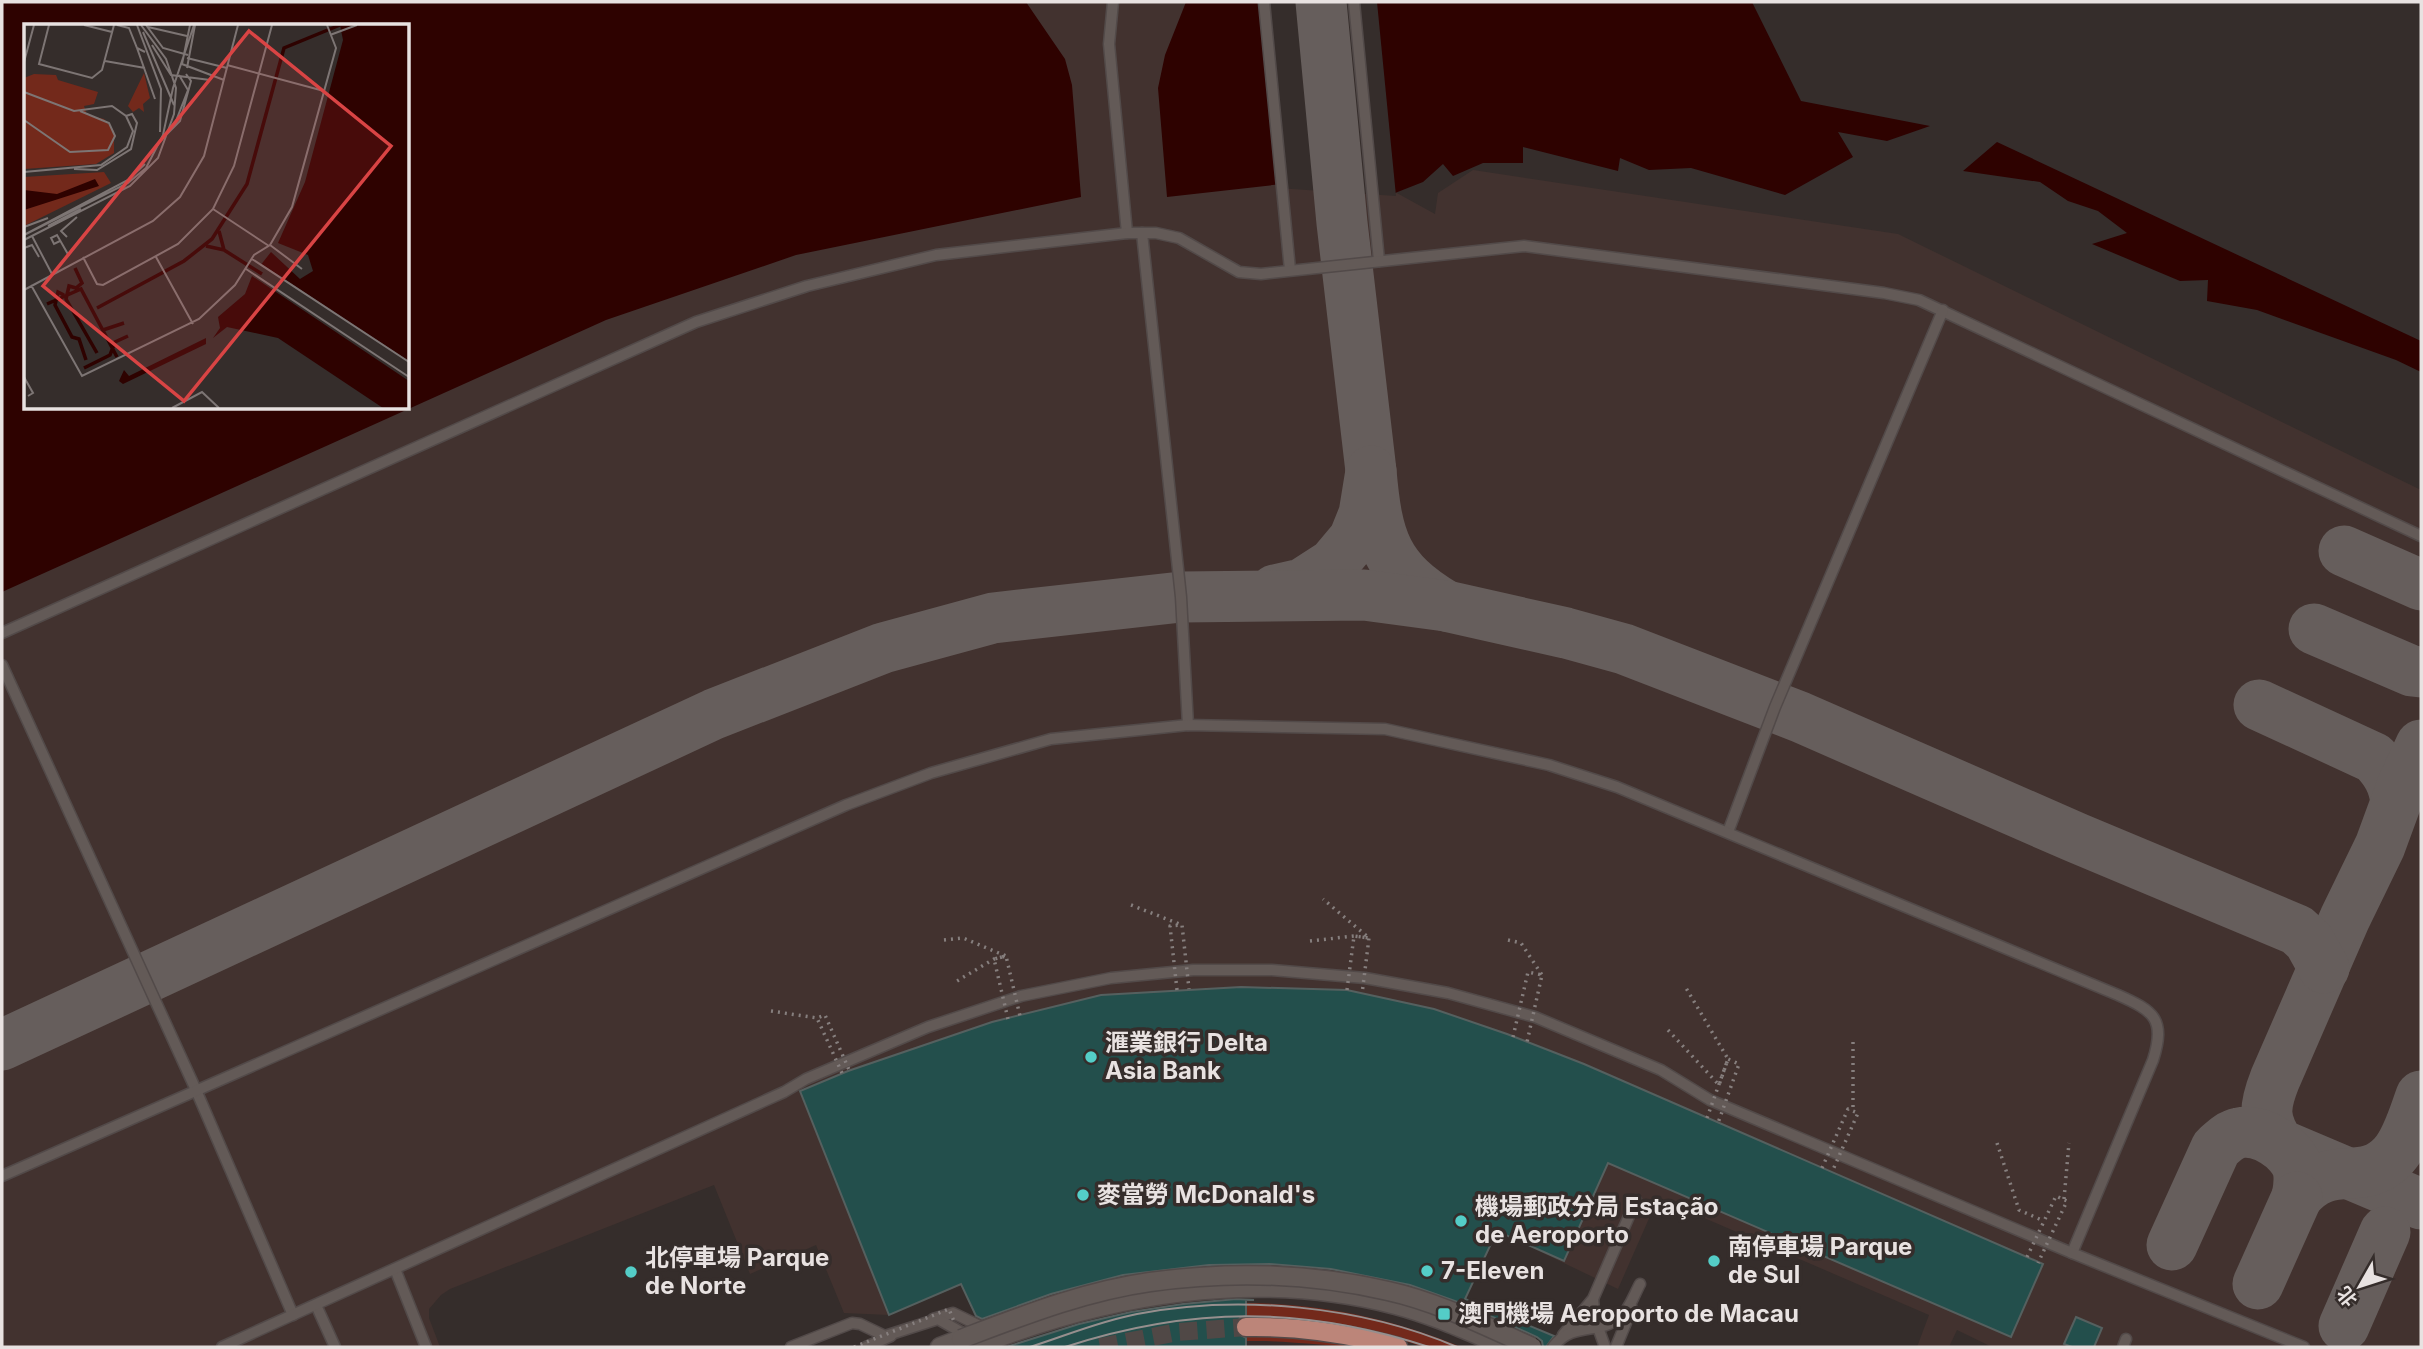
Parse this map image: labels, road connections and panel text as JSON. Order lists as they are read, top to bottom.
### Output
{
  "places": {
    "other": [
      "滙業銀行 Delta Asia Bank",
      "麥當勞 McDonald's",
      "機場郵政分局 Estação de Aeroporto",
      "南停車場 Parque de Sul",
      "7-Eleven",
      "北停車場 Parque de Norte"
    ],
    "transit": ["澳門機場 Aeroporto de Macau"]
  },
  "north": "bottom left"
}
